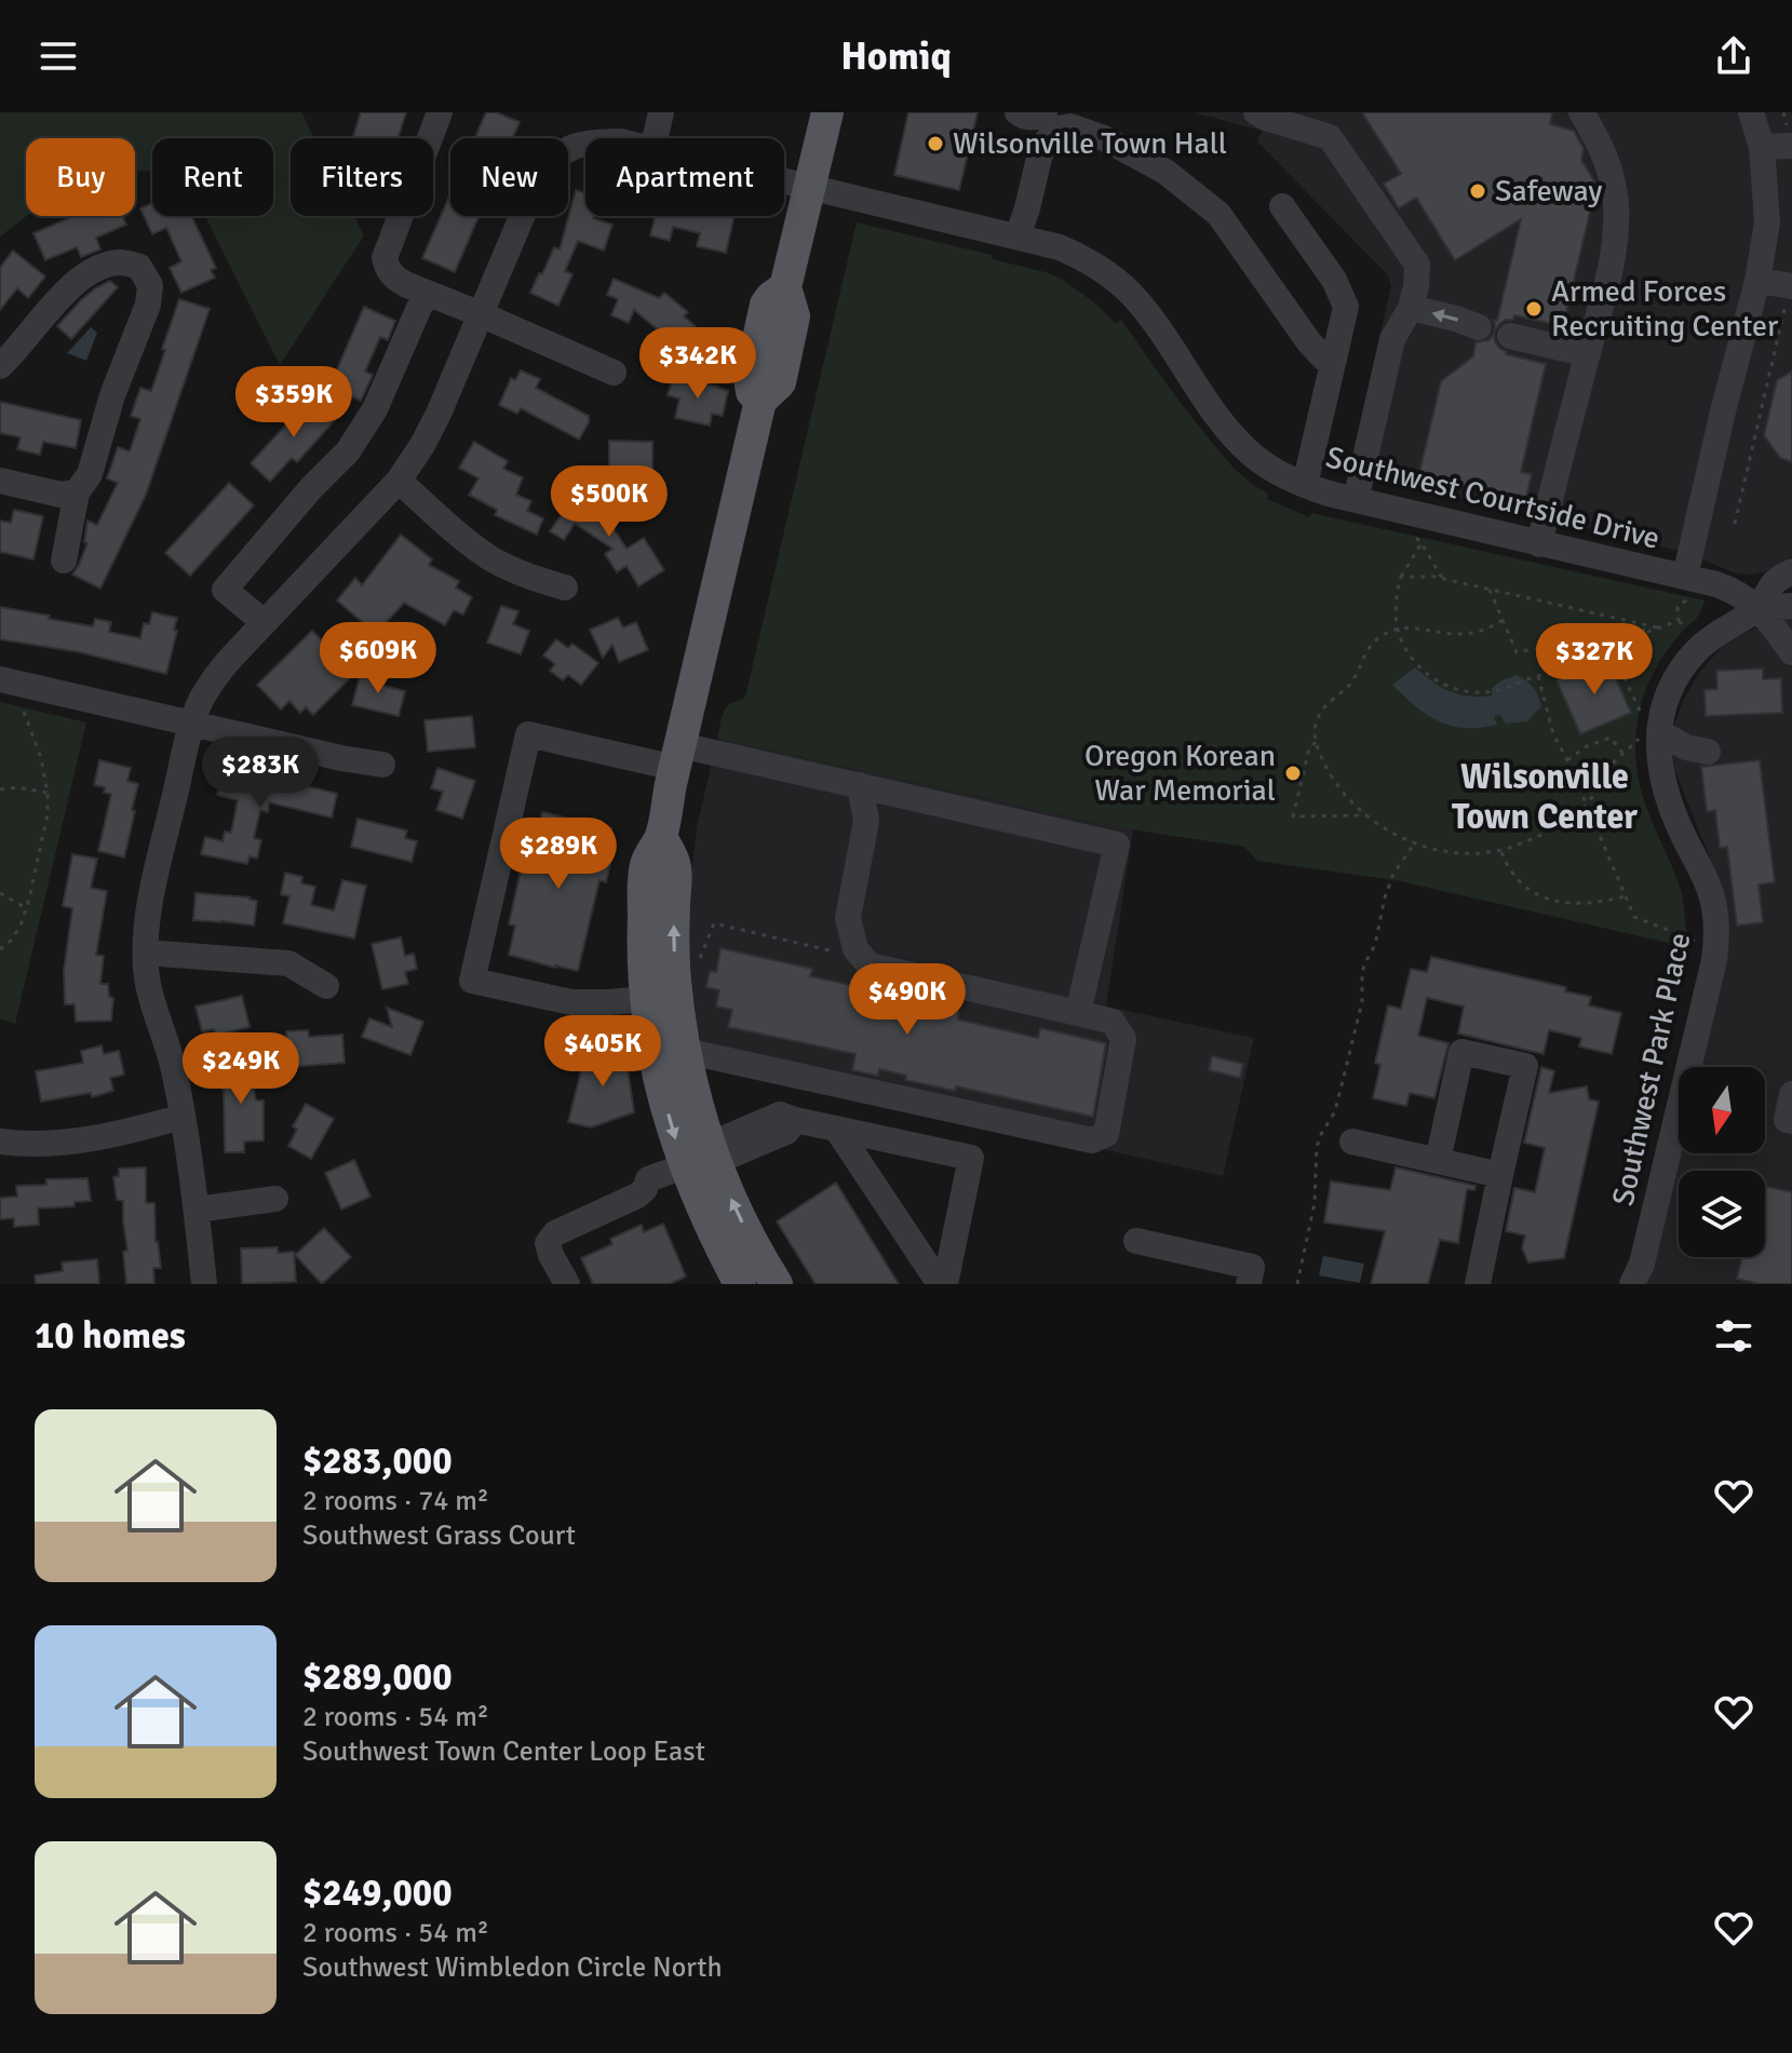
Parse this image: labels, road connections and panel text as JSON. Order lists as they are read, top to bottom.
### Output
{
  "streets": {
    "street": ["Southwest Courtside Drive", "Southwest Park Place"]
  },
  "crossings": [
    ["Southwest Courtside Drive", "Southwest Park Place"]
  ],
  "districts": ["Wilsonville Town Center"],
  "places": [
    "Wilsonville Town Hall",
    "Safeway",
    "Armed Forces Recruiting Center",
    "Oregon Korean War Memorial"
  ],
  "north": "bottom",
  "page": {
    "header": "Homiq",
    "chip": [
      "Buy",
      "Rent",
      "Filters",
      "New",
      "Apartment"
    ],
    "price": [
      "$342K",
      "$359K",
      "$500K",
      "$609K",
      "$327K",
      "$283K",
      "$289K",
      "$490K",
      "$405K",
      "$249K"
    ],
    "heading": "10 homes",
    "list": [
      {
        "name": "$283,000",
        "note": "2 rooms · 74 m² · Southwest Grass Court"
      },
      {
        "name": "$289,000",
        "note": "2 rooms · 54 m² · Southwest Town Center Loop East"
      },
      {
        "name": "$249,000",
        "note": "2 rooms · 54 m² · Southwest Wimbledon Circle North"
      }
    ]
  }
}
